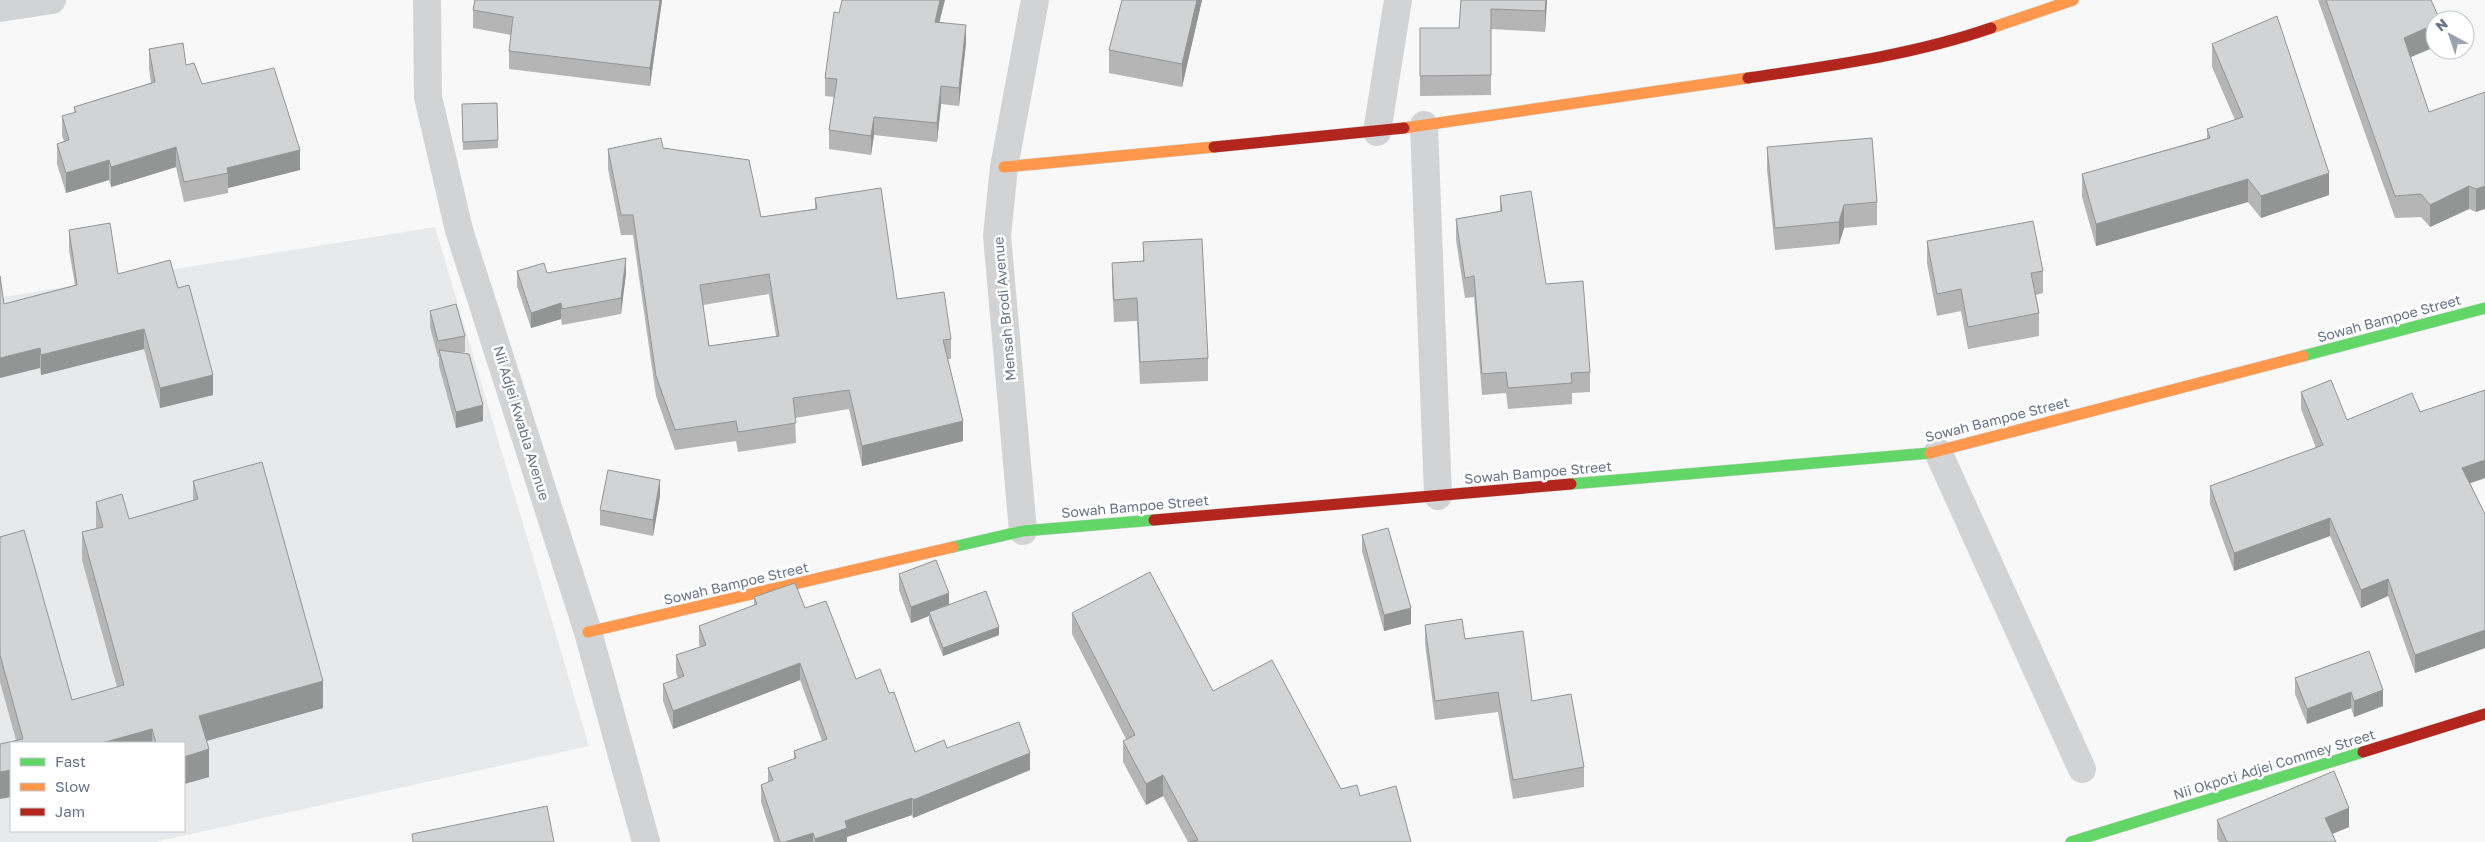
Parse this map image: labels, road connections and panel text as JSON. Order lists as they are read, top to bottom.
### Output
{
  "streets": {
    "street": [
      "Mensah Brodi Avenue",
      "Sowah Bampoe Street",
      "Nii Adjei Kwabla Avenue",
      "Nii Okpoti Adjei Commey Street"
    ]
  },
  "crossings": [
    ["Mensah Brodi Avenue", "Sowah Bampoe Street"],
    ["Sowah Bampoe Street", "Nii Adjei Kwabla Avenue"]
  ],
  "legend": ["Fast", "Slow", "Jam"],
  "north": "top left"
}
